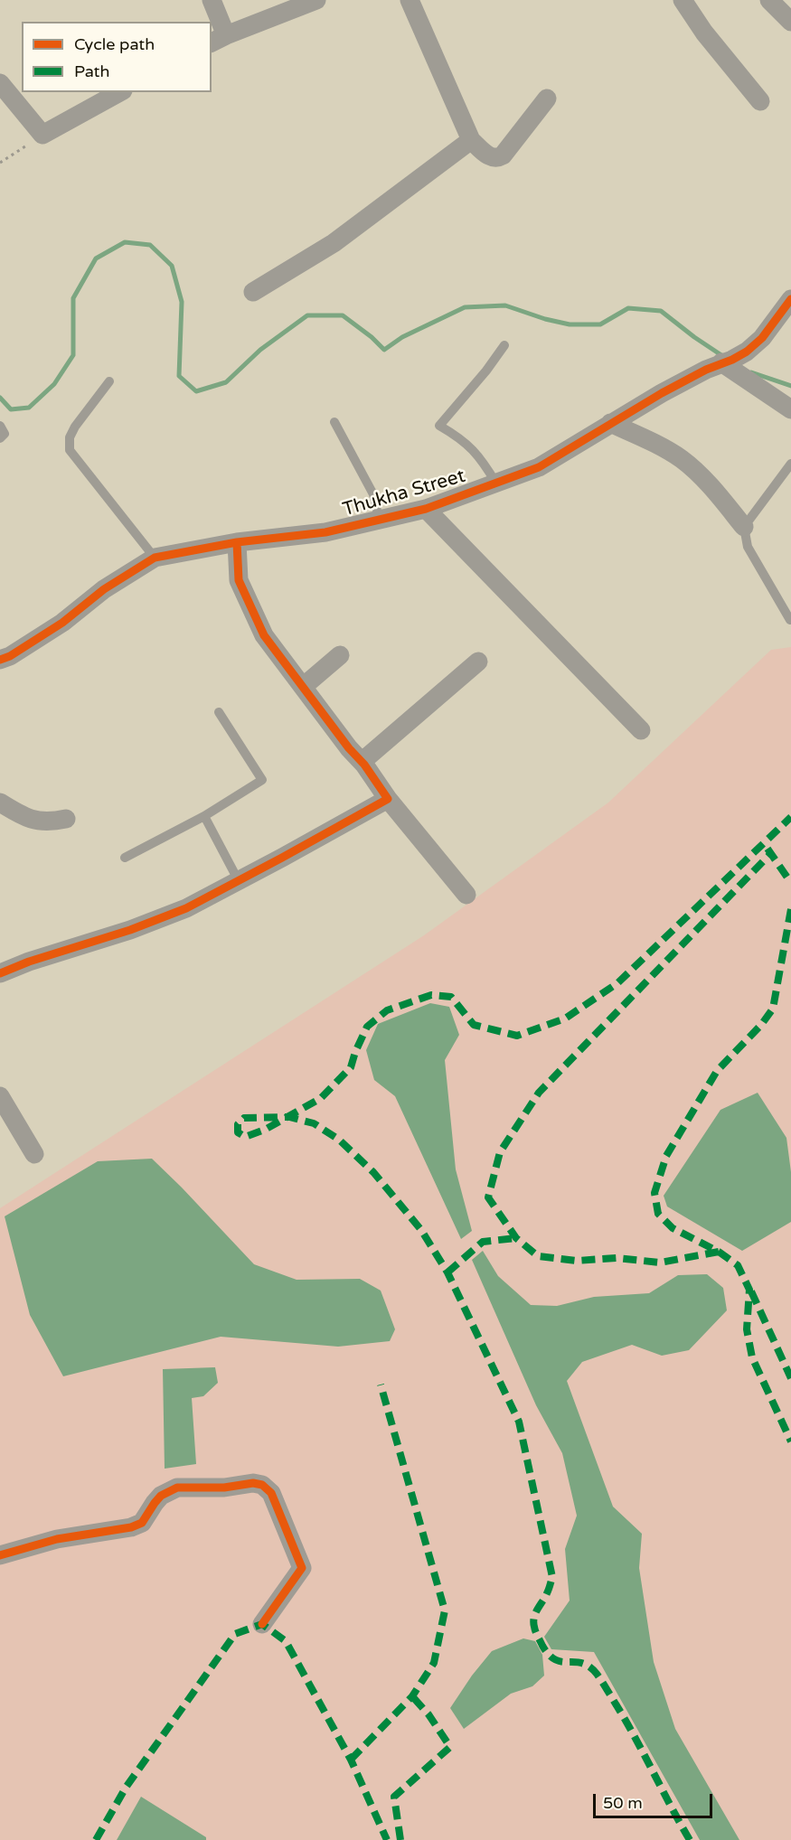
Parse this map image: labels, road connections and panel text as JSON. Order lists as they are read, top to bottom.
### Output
{
  "streets": {
    "street": ["Thukha Street"]
  },
  "legend": ["Cycle path", "Path"],
  "scale_bar": "50 m"
}
